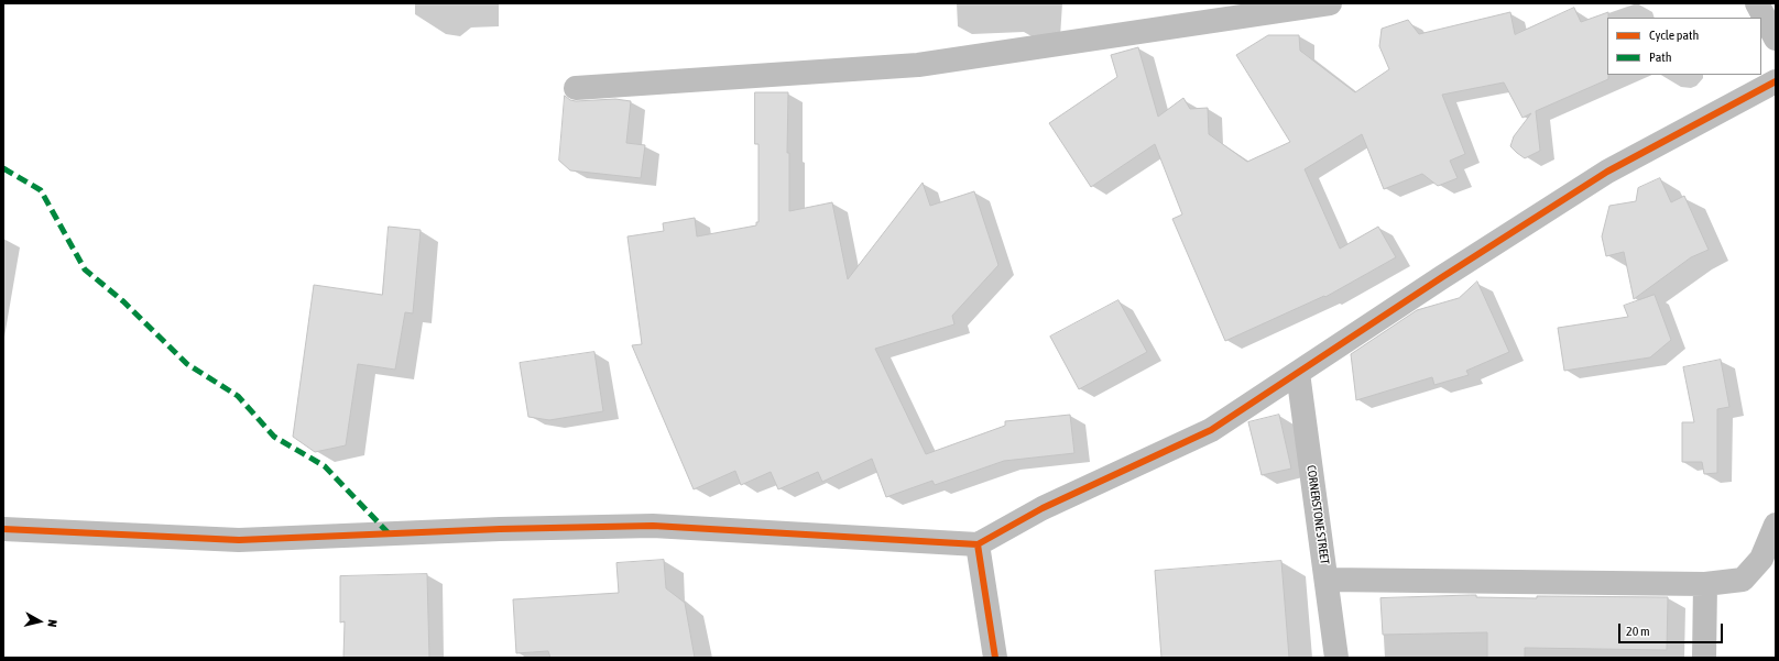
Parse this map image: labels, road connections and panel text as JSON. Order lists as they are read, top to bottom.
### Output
{
  "streets": {
    "street": ["CORNERSTONE STREET"]
  },
  "legend": ["Cycle path", "Path"],
  "scale_bar": "20 m",
  "north": "right"
}
